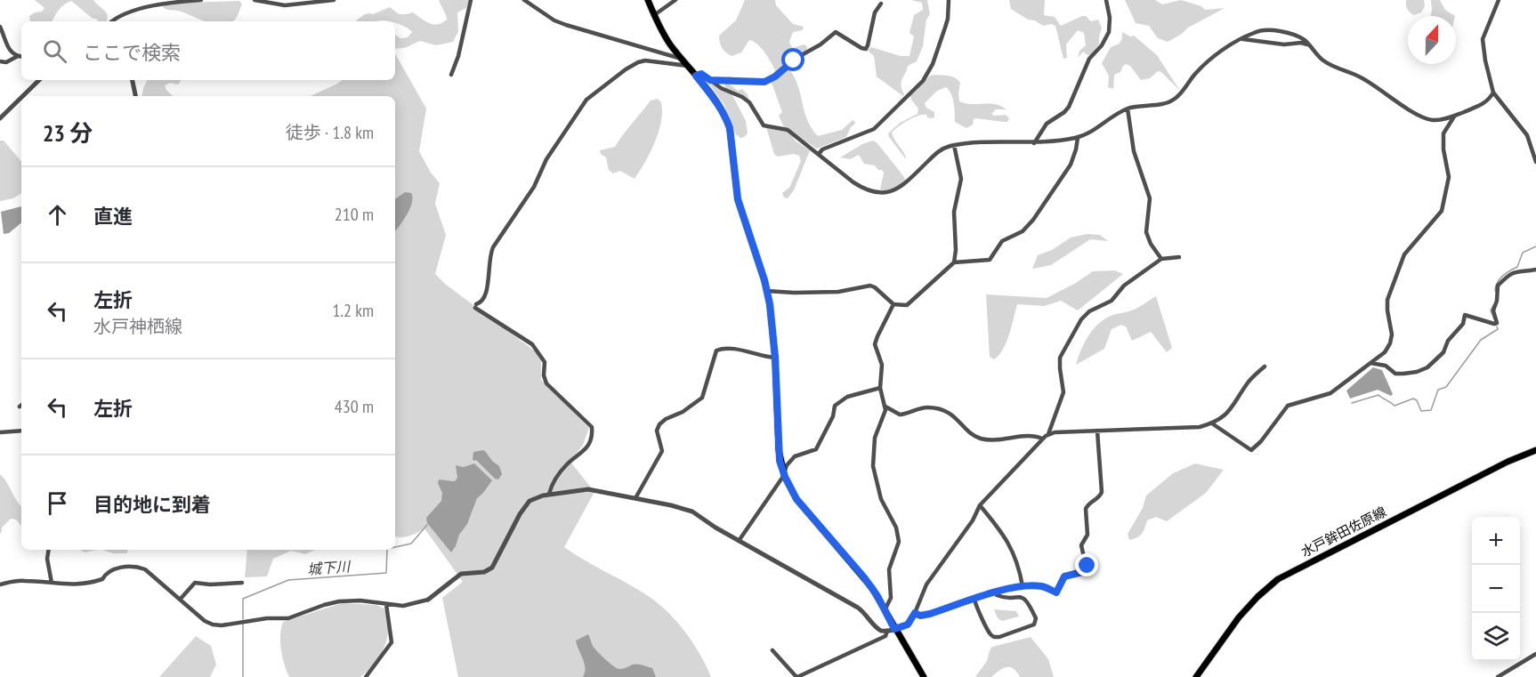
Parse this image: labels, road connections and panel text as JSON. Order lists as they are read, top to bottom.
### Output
{
  "streets": {
    "main road": ["水戸鉾田佐原線"]
  },
  "water": ["城下川"],
  "north": "top",
  "page": {
    "search": "ここで検索",
    "heading": ["23 分", "徒歩 · 1.8 km"],
    "list": [
      ["直進", "210 m"],
      ["左折", "水戸神栖線", "1.2 km"],
      ["左折", "430 m"],
      "目的地に到着"
    ],
    "map_buttons": ["+", "−"]
  }
}
